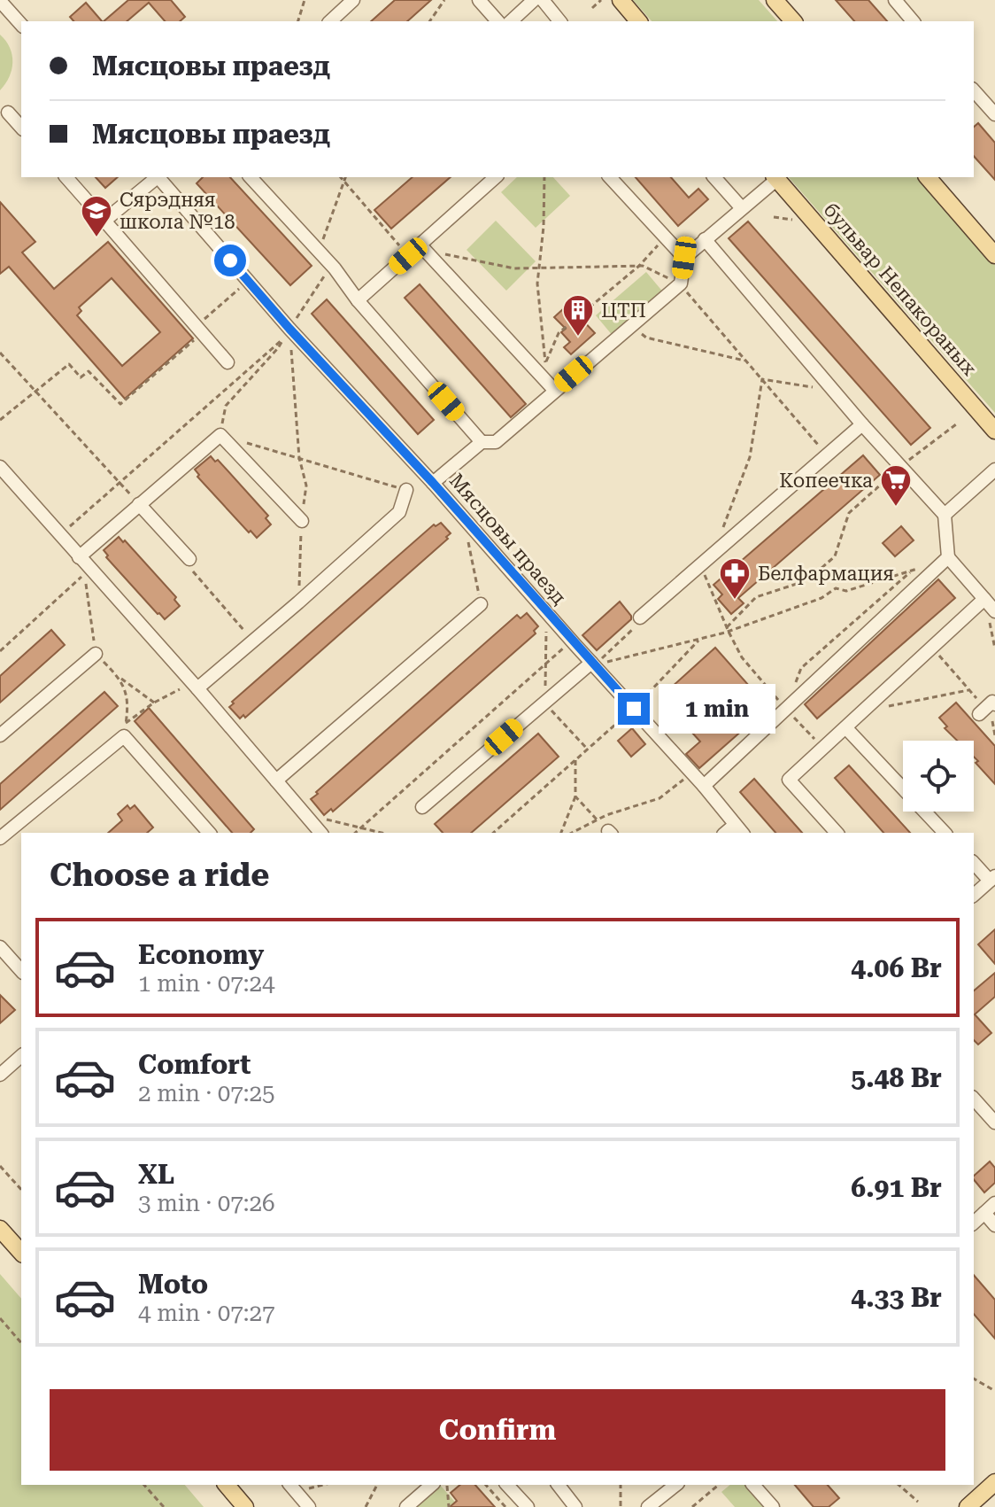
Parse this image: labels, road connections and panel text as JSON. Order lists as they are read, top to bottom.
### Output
{
  "streets": {
    "main road": ["бульвар Непакораных"],
    "street": ["Мясцовы праезд"]
  },
  "places": {
    "school or university": ["Сярэдняя школа №18"],
    "building": ["ЦТП"],
    "supermarket": ["Копеечка"],
    "pharmacy": ["Белфармация"]
  },
  "page": {
    "banner": ["Мясцовы праезд", "Мясцовы праезд"],
    "bubble": "1 min",
    "heading": "Choose a ride",
    "list": [
      {
        "name": "Economy",
        "note": "1 min · 07:24",
        "value": "4.06 Br"
      },
      {
        "name": "Comfort",
        "note": "2 min · 07:25",
        "value": "5.48 Br"
      },
      {
        "name": "XL",
        "note": "3 min · 07:26",
        "value": "6.91 Br"
      },
      {
        "name": "Moto",
        "note": "4 min · 07:27",
        "value": "4.33 Br"
      }
    ],
    "buttons": "Confirm"
  }
}
